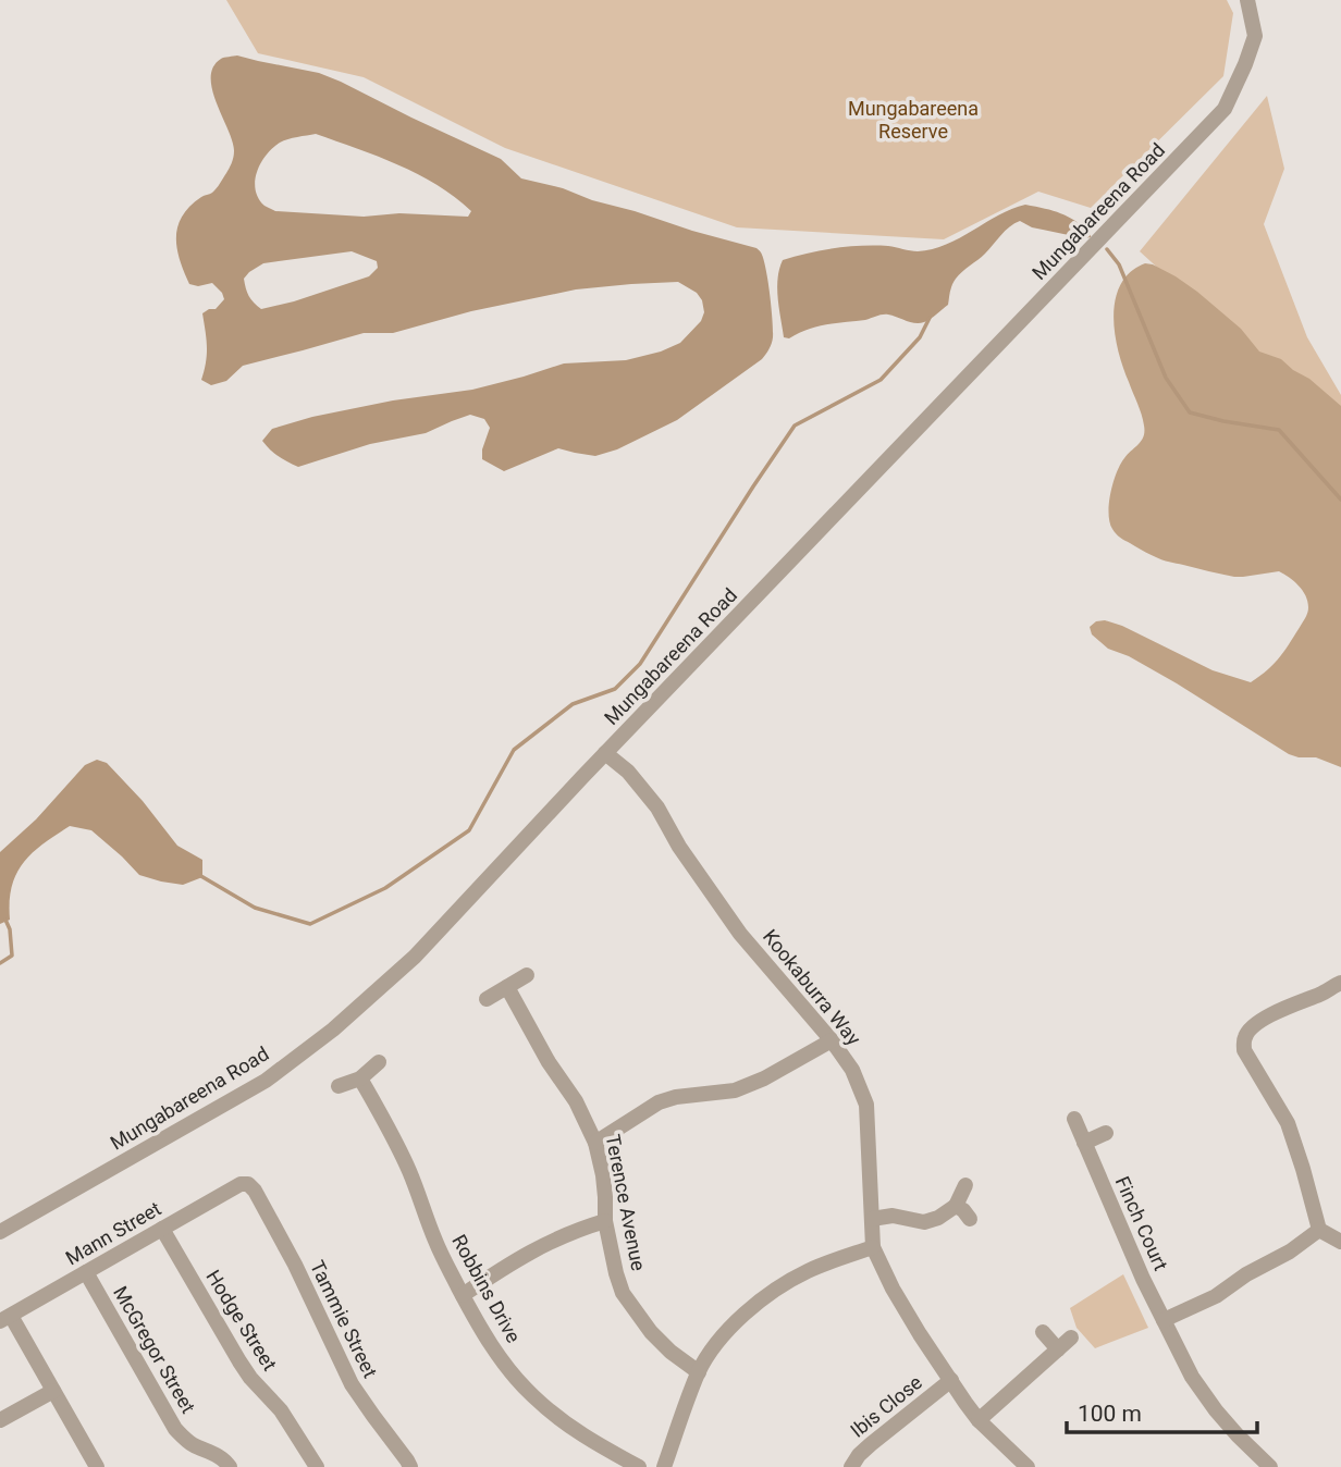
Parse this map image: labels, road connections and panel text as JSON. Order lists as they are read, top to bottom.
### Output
{
  "streets": {
    "street": [
      "Mungabareena Road",
      "Kookaburra Way",
      "Terence Avenue",
      "Finch Court",
      "Mann Street",
      "Robbins Drive",
      "Tammie Street",
      "Hodge Street",
      "McGregor Street",
      "Ibis Close"
    ]
  },
  "crossings": [
    ["Mungabareena Road", "Kookaburra Way"],
    ["Kookaburra Way", "Ibis Close"],
    ["Mann Street", "Tammie Street"],
    ["Mann Street", "Hodge Street"],
    ["Mann Street", "McGregor Street"]
  ],
  "parks": ["Mungabareena Reserve"],
  "scale_bar": "100 m"
}
